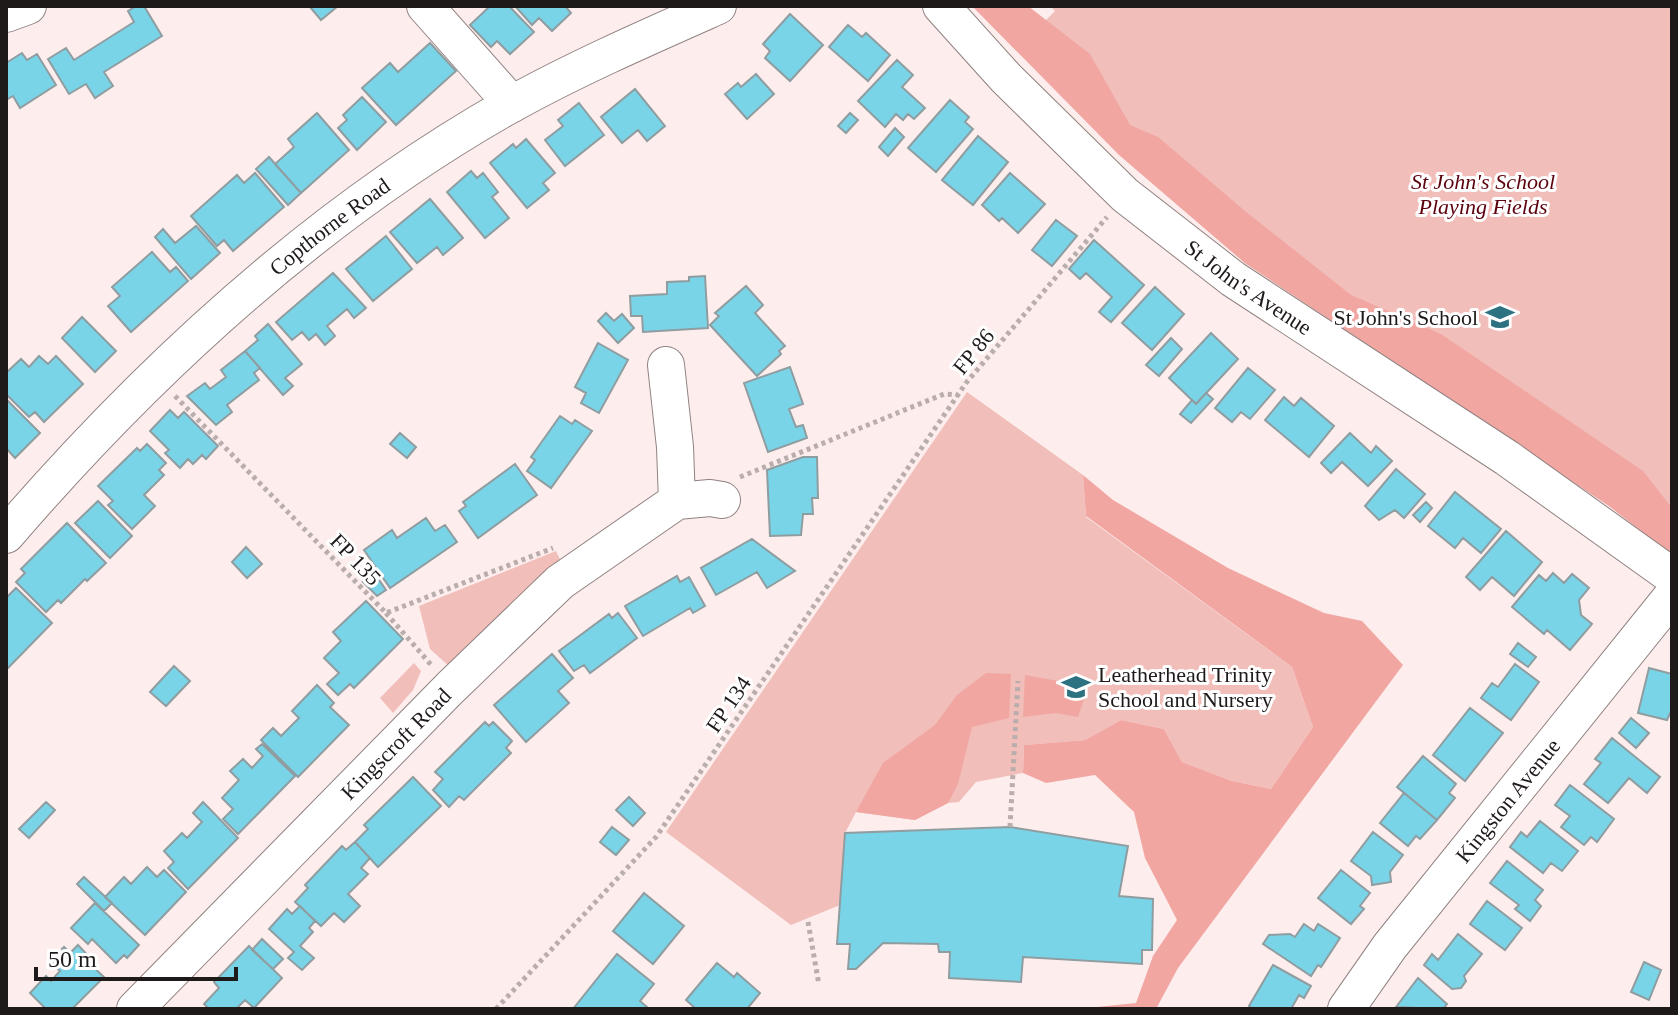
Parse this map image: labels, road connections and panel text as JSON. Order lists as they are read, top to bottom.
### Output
{
  "streets": {
    "street": [
      "Copthorne Road",
      "St John's Avenue",
      "Kingscroft Road",
      "Kingston Avenue"
    ],
    "path": ["FP 86", "FP 135", "FP 134"]
  },
  "crossings": [
    ["Copthorne Road", "FP 135"],
    ["St John's Avenue", "FP 86"],
    ["FP 86", "FP 134"],
    ["FP 86", "Kingscroft Road"]
  ],
  "parks": ["St John's School Playing Fields"],
  "places": {
    "school or university": ["St John's School", "Leatherhead Trinity School and Nursery"]
  },
  "scale_bar": "50 m"
}
